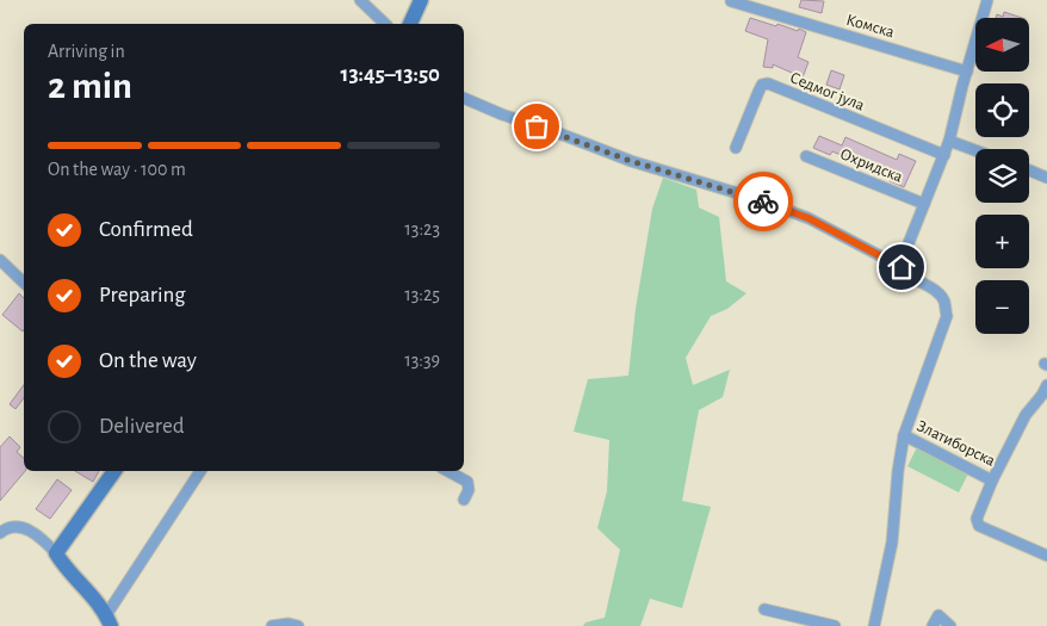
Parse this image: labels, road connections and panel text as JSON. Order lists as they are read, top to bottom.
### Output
{
  "streets": {
    "street": [
      "Комска",
      "Седмог јула",
      "Охридска",
      "Златиборска"
    ]
  },
  "north": "left",
  "page": {
    "map_buttons": ["+", "−"],
    "heading": ["2 min", "Arriving in", "13:45–13:50"],
    "bar": "On the way · 100 m",
    "list": [
      ["Confirmed", "13:23"],
      ["Preparing", "13:25"],
      ["On the way", "13:39"],
      "Delivered"
    ]
  }
}
